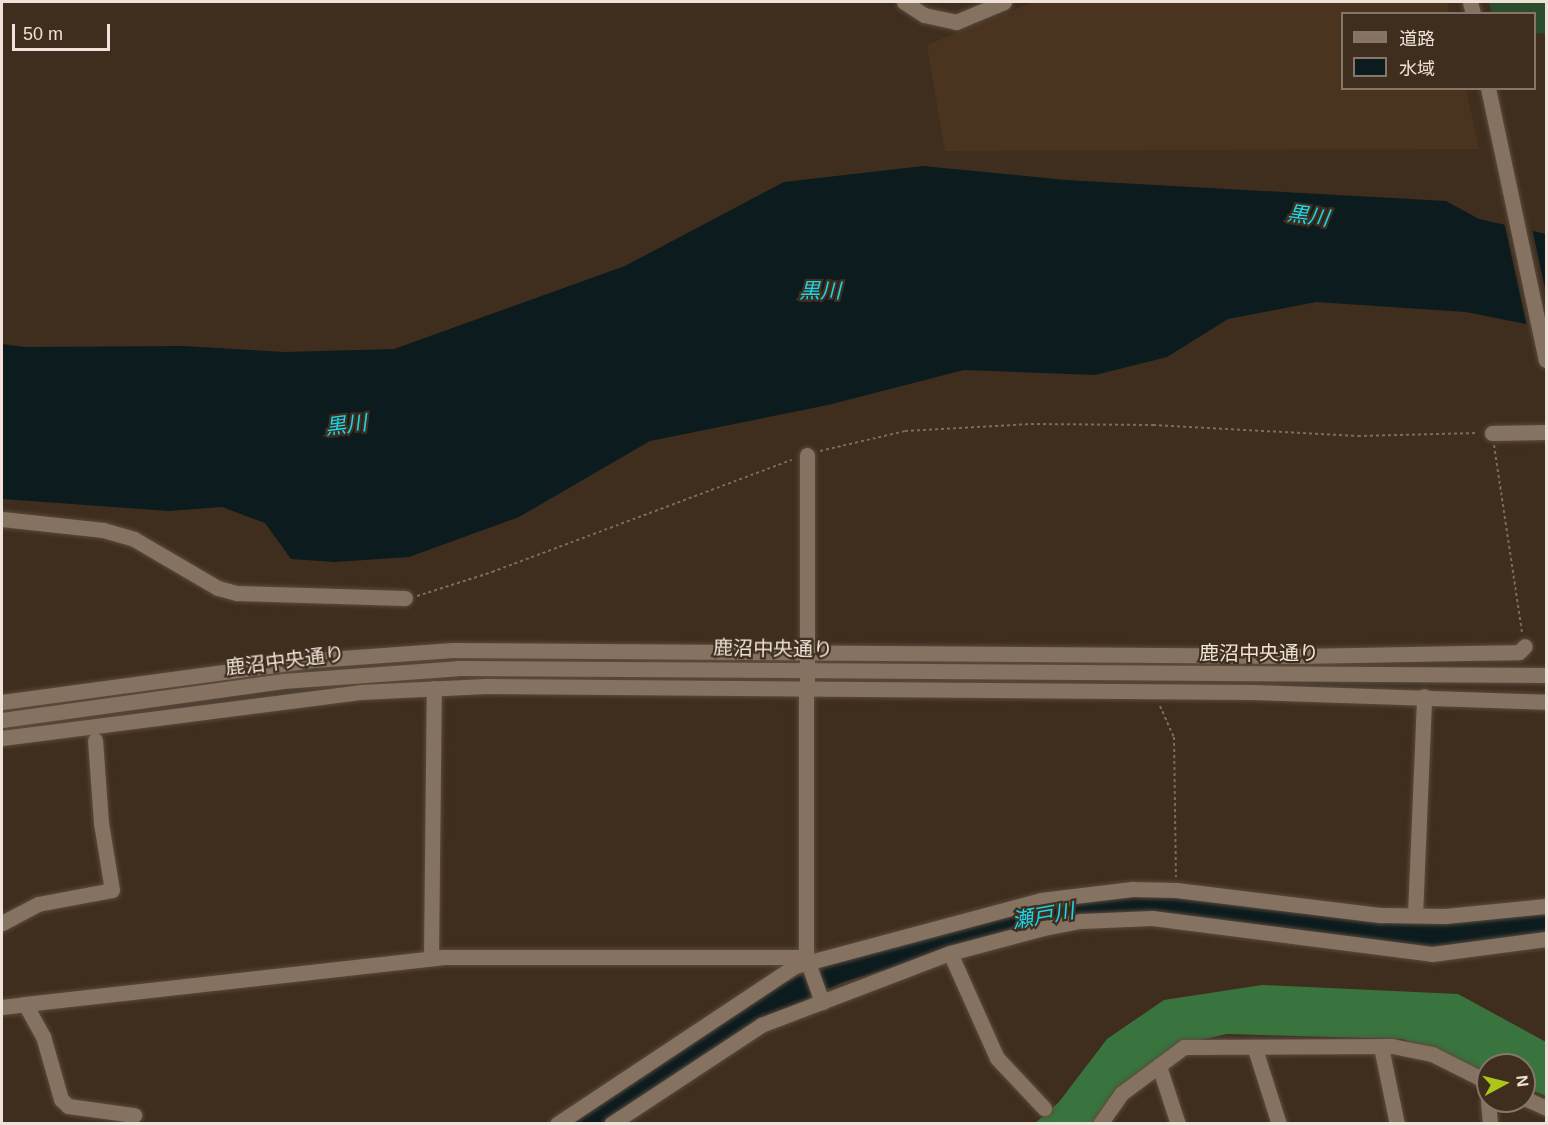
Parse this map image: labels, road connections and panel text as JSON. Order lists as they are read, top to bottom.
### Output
{
  "streets": {
    "street": ["鹿沼中央通り"]
  },
  "water": ["黒川", "瀬戸川"],
  "legend": ["道路", "水域"],
  "scale_bar": "50 m",
  "north": "right"
}
